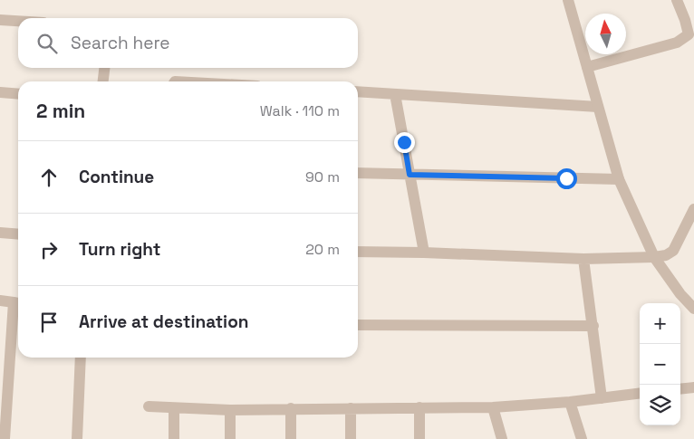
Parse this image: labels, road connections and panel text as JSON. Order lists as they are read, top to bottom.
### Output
{
  "north": "top",
  "page": {
    "search": "Search here",
    "heading": ["2 min", "Walk · 110 m"],
    "list": [
      ["Continue", "90 m"],
      ["Turn right", "20 m"],
      "Arrive at destination"
    ],
    "map_buttons": ["+", "−"]
  }
}
